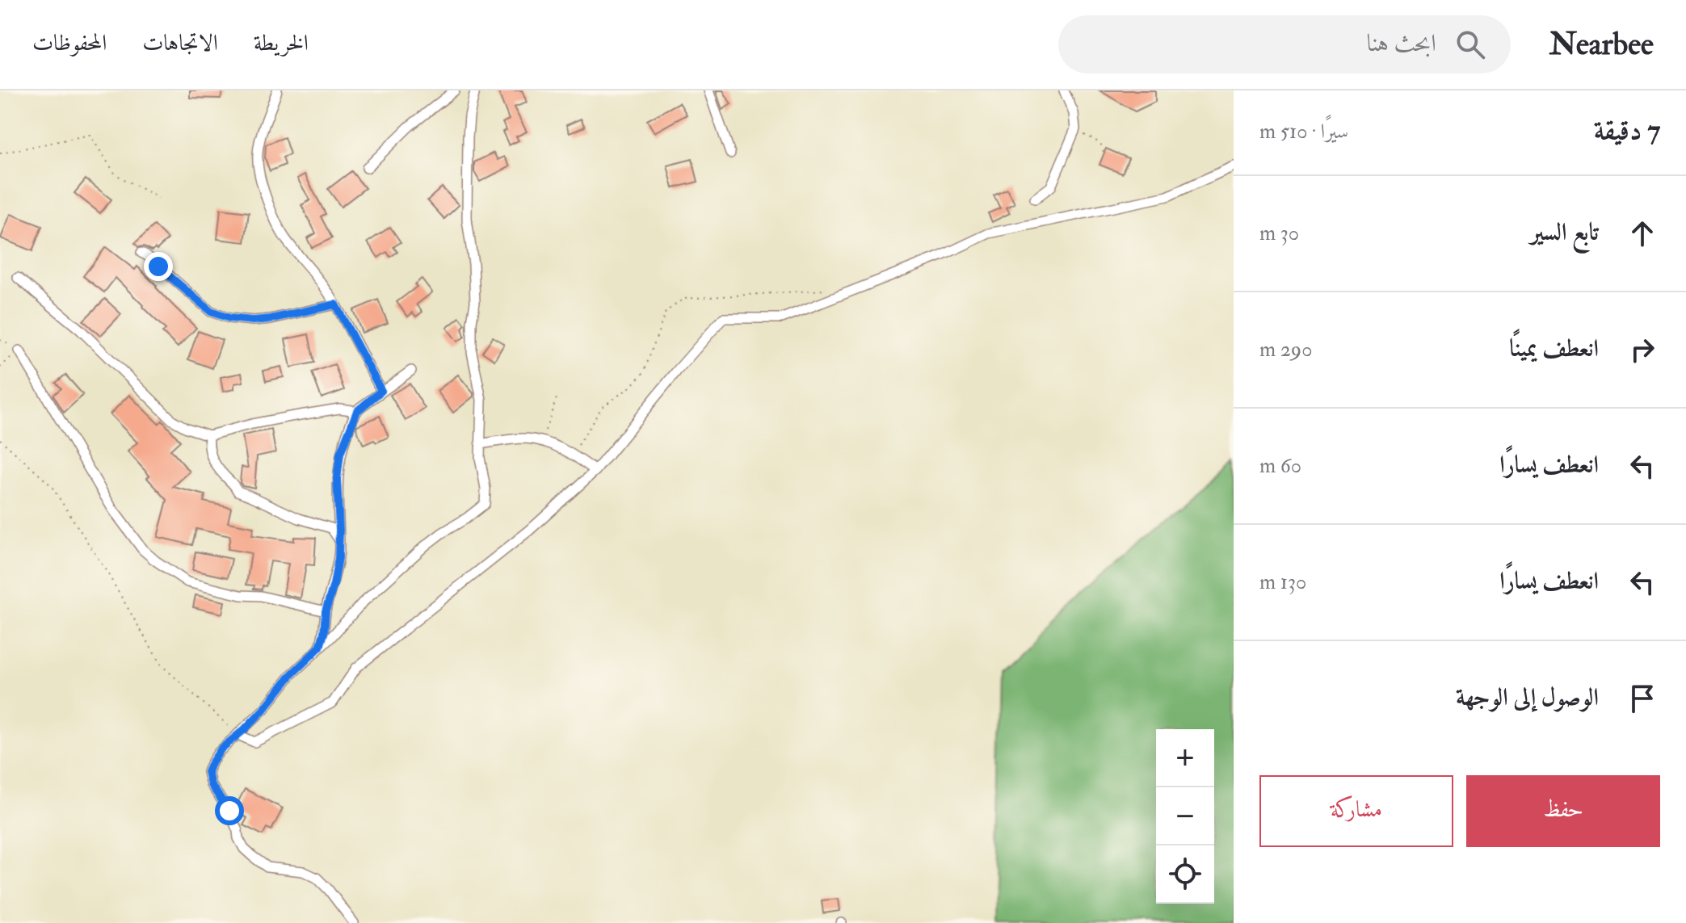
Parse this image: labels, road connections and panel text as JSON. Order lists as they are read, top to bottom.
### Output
{
  "page": {
    "header": "Nearbee",
    "search": "ابحث هنا",
    "nav": ["الخريطة", "الاتجاهات", "المحفوظات"],
    "heading": ["7 دقيقة", "سيرًا · 510 m"],
    "list": [
      ["تابع السير", "30 m"],
      ["انعطف يمينًا", "290 m"],
      ["انعطف يسارًا", "60 m"],
      ["انعطف يسارًا", "130 m"],
      "الوصول إلى الوجهة"
    ],
    "map_buttons": ["+", "−"],
    "buttons": ["حفظ", "مشاركة"]
  }
}
